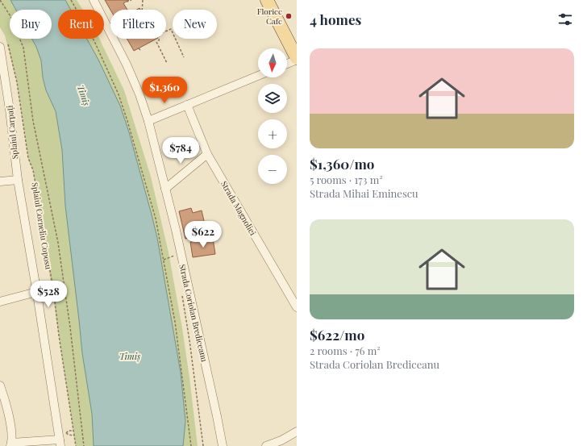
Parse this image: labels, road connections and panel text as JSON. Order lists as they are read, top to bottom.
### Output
{
  "streets": {
    "street": [
      "Splaiul Carpați",
      "Strada Magnoliei",
      "Splaiul Corneliu Coposu",
      "Strada Coriolan Brediceanu"
    ]
  },
  "crossings": [
    ["Splaiul Carpați", "Splaiul Corneliu Coposu"]
  ],
  "water": ["Timiș"],
  "places": ["Florice Cafe"],
  "north": "bottom",
  "page": {
    "heading": "4 homes",
    "chip": [
      "Buy",
      "Rent",
      "Filters",
      "New"
    ],
    "list": [
      {
        "name": "$1,360/mo",
        "note": "5 rooms · 173 m² · Strada Mihai Eminescu"
      },
      {
        "name": "$622/mo",
        "note": "2 rooms · 76 m² · Strada Coriolan Brediceanu"
      }
    ],
    "map_buttons": ["+", "−"],
    "price": [
      "$1,360",
      "$784",
      "$622",
      "$528"
    ]
  }
}
